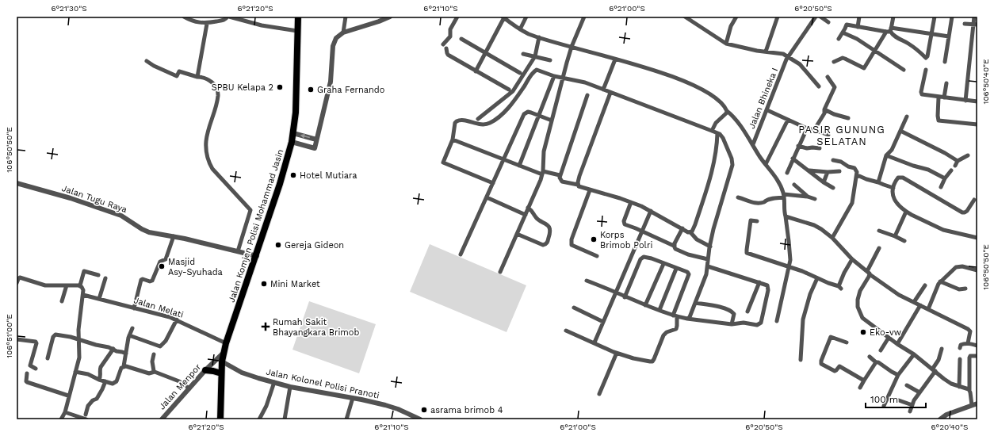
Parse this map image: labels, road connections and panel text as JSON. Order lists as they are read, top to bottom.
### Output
{
  "streets": {
    "main road": ["Jalan Komjen Polisi Mohammad Jasin"],
    "street": [
      "Jalan Bhineka I",
      "Jalan Tugu Raya",
      "Jalan Melati",
      "Jalan Kolonel Polisi Pranoti",
      "Jalan Menpor"
    ]
  },
  "crossings": [
    ["Jalan Tugu Raya", "Jalan Komjen Polisi Mohammad Jasin"],
    ["Jalan Komjen Polisi Mohammad Jasin", "Jalan Melati"],
    ["Jalan Komjen Polisi Mohammad Jasin", "Jalan Kolonel Polisi Pranoti"],
    ["Jalan Komjen Polisi Mohammad Jasin", "Jalan Menpor"]
  ],
  "districts": ["PASIR GUNUNG SELATAN"],
  "places": {
    "other": [
      "SPBU Kelapa 2",
      "Graha Fernando",
      "Hotel Mutiara",
      "Korps Brimob Polri",
      "Gereja Gideon",
      "Masjid Asy-Syuhada",
      "Mini Market",
      "Eko-vw",
      "asrama brimob 4"
    ],
    "health": ["Rumah Sakit Bhayangkara Brimob"]
  },
  "scale_bar": "100 m",
  "coordinates": [
    "6°21'30\"S",
    "6°21'20\"S",
    "6°21'10\"S",
    "6°21'00\"S",
    "6°20'50\"S",
    "106°50'40\"E",
    "106°50'50\"E",
    "106°51'00\"E",
    "6°20'40\"S"
  ]
}
